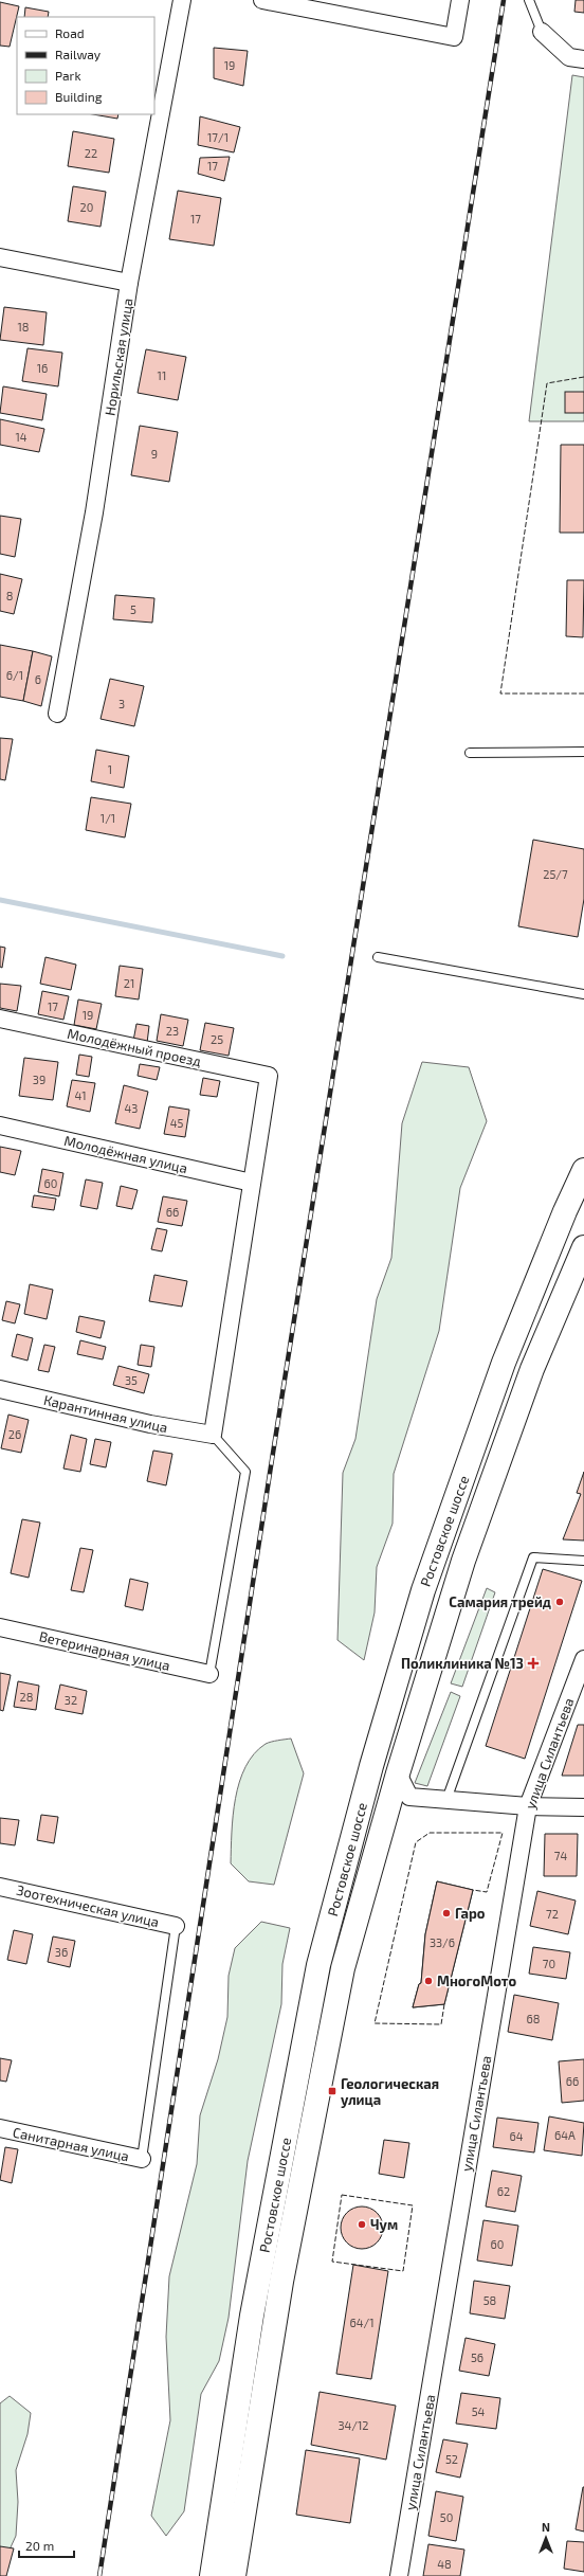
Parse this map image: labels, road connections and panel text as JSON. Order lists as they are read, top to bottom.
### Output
{
  "streets": {
    "highway": ["Ростовское шоссе"],
    "street": [
      "Норильская улица",
      "Молодёжный проезд",
      "Молодёжная улица",
      "Карантинная улица",
      "Ветеринарная улица",
      "улица Силантьева",
      "Зоотехническая улица",
      "Санитарная улица"
    ]
  },
  "crossings": [
    ["Молодёжный проезд", "Молодёжная улица"]
  ],
  "places": {
    "other": [
      "Самария трейд",
      "Гаро",
      "МногоМото",
      "Чум"
    ],
    "health": ["Поликлиника №13"],
    "transit": ["Геологическая улица"]
  },
  "house_numbers": [
    "19",
    "17/1",
    "22",
    "17",
    "20",
    "17",
    "18",
    "16",
    "11",
    "14",
    "9",
    "8",
    "5",
    "6/1",
    "6",
    "3",
    "1",
    "1/1",
    "25/7",
    "21",
    "17",
    "19",
    "23",
    "25",
    "39",
    "41",
    "43",
    "45",
    "60",
    "66",
    "35",
    "26",
    "28",
    "32",
    "74",
    "72",
    "33/6",
    "36",
    "70",
    "68",
    "66",
    "64А",
    "64",
    "62",
    "60",
    "58",
    "64/1",
    "56",
    "54",
    "34/12",
    "52",
    "50",
    "48"
  ],
  "legend": [
    "Road",
    "Railway",
    "Park",
    "Building"
  ],
  "scale_bar": "20 m",
  "north": "top"
}
